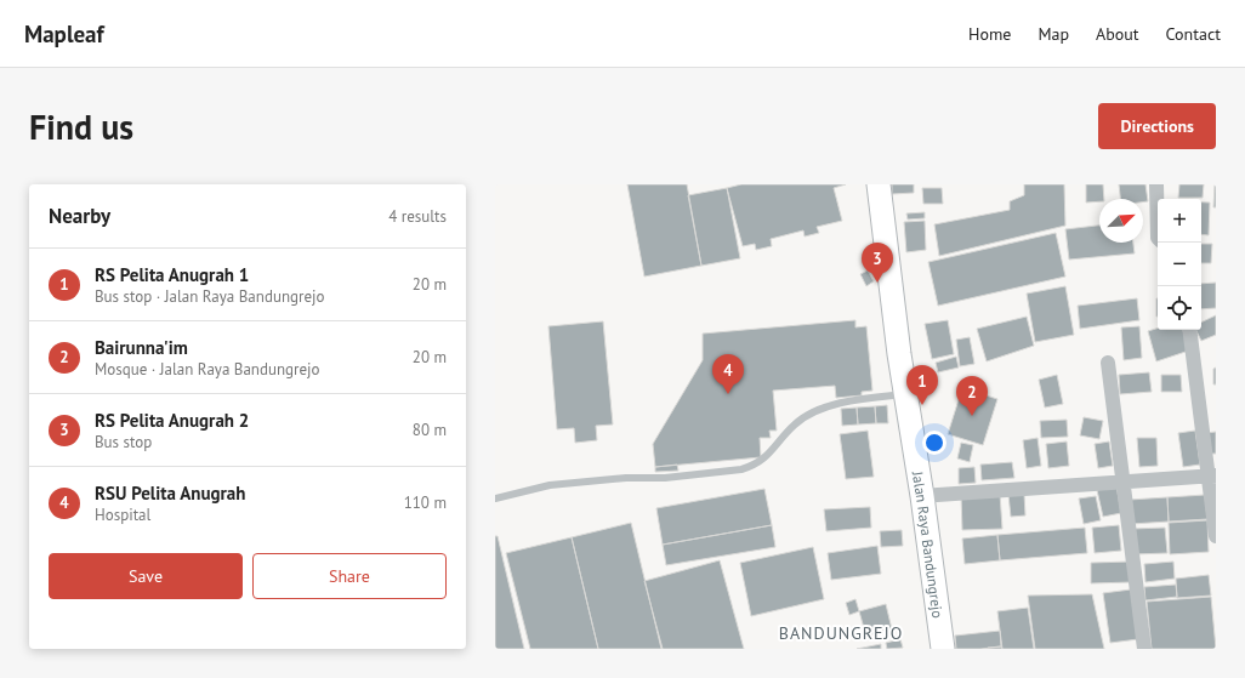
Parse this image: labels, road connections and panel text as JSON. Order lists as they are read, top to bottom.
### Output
{
  "streets": {
    "main road": ["Jalan Raya Bandungrejo"]
  },
  "districts": ["BANDUNGREJO"],
  "north": "top right",
  "page": {
    "header": "Mapleaf",
    "nav": [
      "Home",
      "Map",
      "About",
      "Contact"
    ],
    "buttons": [
      "Directions",
      ["Save", "Share"]
    ],
    "title": "Find us",
    "heading": ["Nearby", "4 results"],
    "map_buttons": ["+", "−"],
    "pins": [
      "3",
      "4",
      "1",
      "2"
    ],
    "list": [
      {
        "mark": "1",
        "name": "RS Pelita Anugrah 1",
        "note": "Bus stop · Jalan Raya Bandungrejo",
        "value": "20 m"
      },
      {
        "mark": "2",
        "name": "Bairunna'im",
        "note": "Mosque · Jalan Raya Bandungrejo",
        "value": "20 m"
      },
      {
        "mark": "3",
        "name": "RS Pelita Anugrah 2",
        "note": "Bus stop",
        "value": "80 m"
      },
      {
        "mark": "4",
        "name": "RSU Pelita Anugrah",
        "note": "Hospital",
        "value": "110 m"
      }
    ]
  }
}
